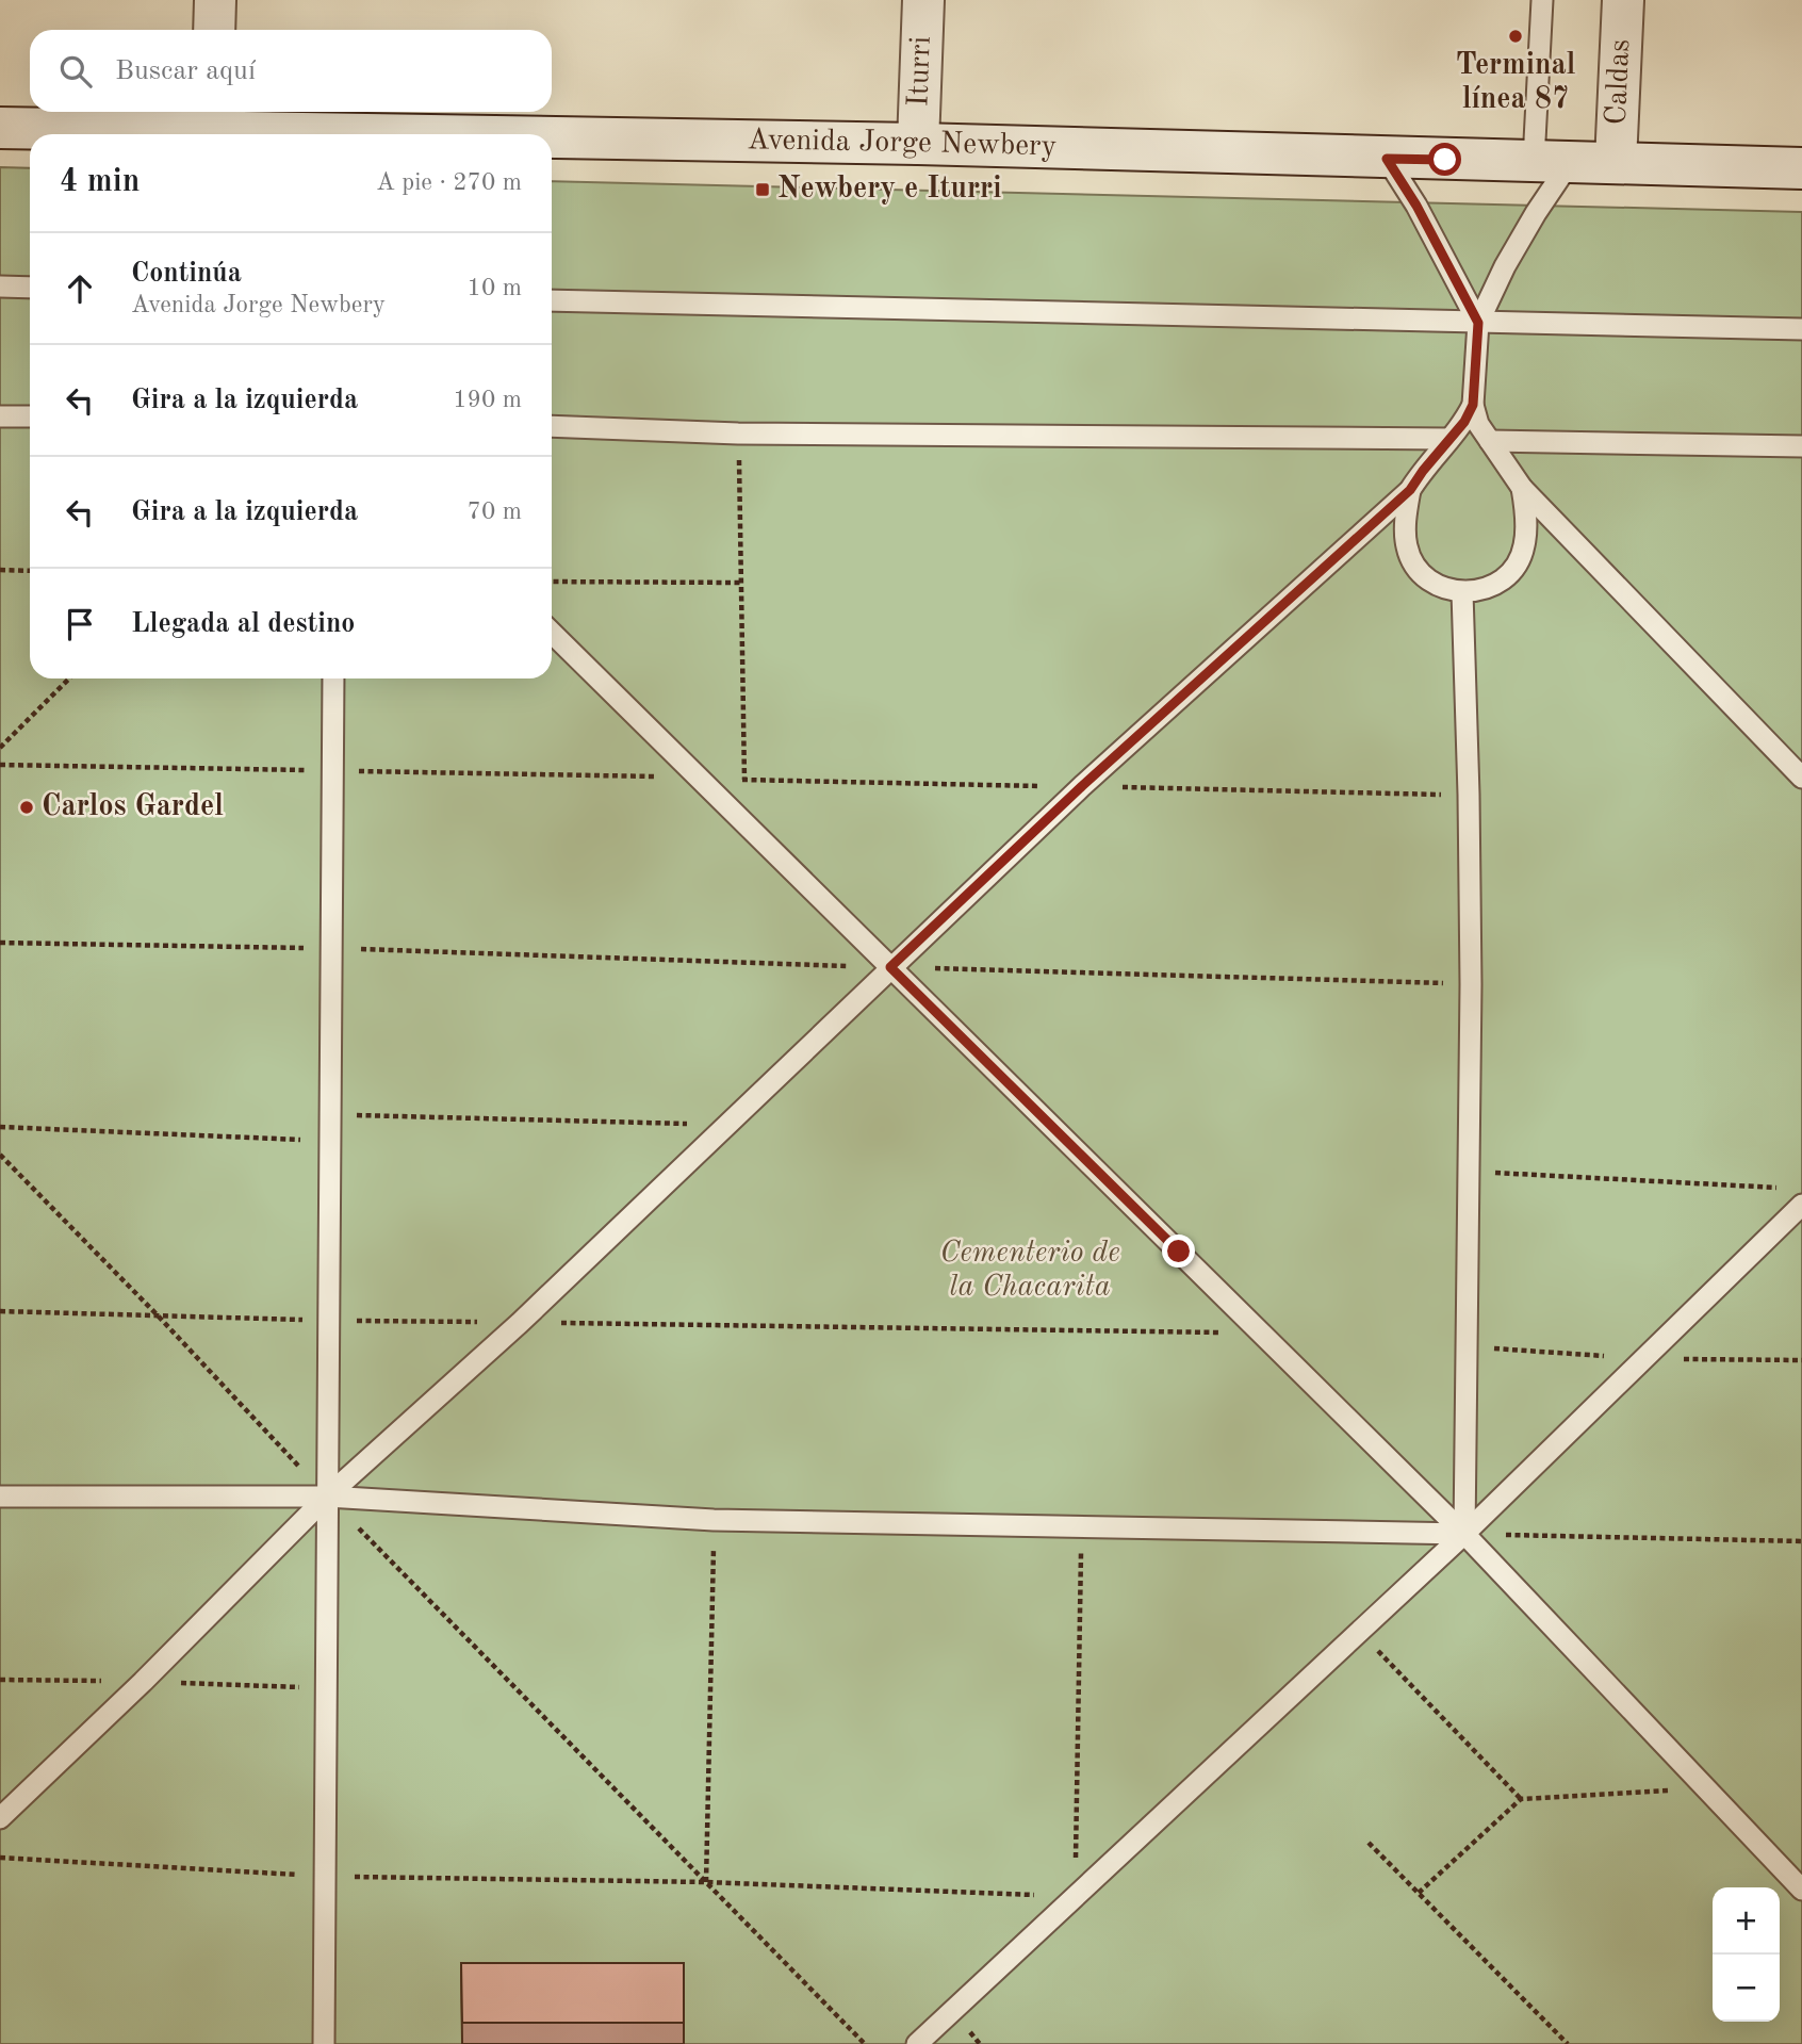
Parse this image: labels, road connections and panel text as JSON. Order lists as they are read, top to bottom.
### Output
{
  "streets": {
    "main road": ["Iturri", "Caldas", "Avenida Jorge Newbery"]
  },
  "crossings": [
    ["Iturri", "Avenida Jorge Newbery"],
    ["Caldas", "Avenida Jorge Newbery"]
  ],
  "parks": ["Cementerio de la Chacarita"],
  "places": {
    "other": ["Terminal línea 87", "Carlos Gardel"],
    "transit": ["Newbery e Iturri"]
  },
  "page": {
    "search": "Buscar aquí",
    "heading": ["4 min", "A pie · 270 m"],
    "list": [
      ["Continúa", "Avenida Jorge Newbery", "10 m"],
      ["Gira a la izquierda", "190 m"],
      ["Gira a la izquierda", "70 m"],
      "Llegada al destino"
    ],
    "map_buttons": ["+", "−"]
  }
}
